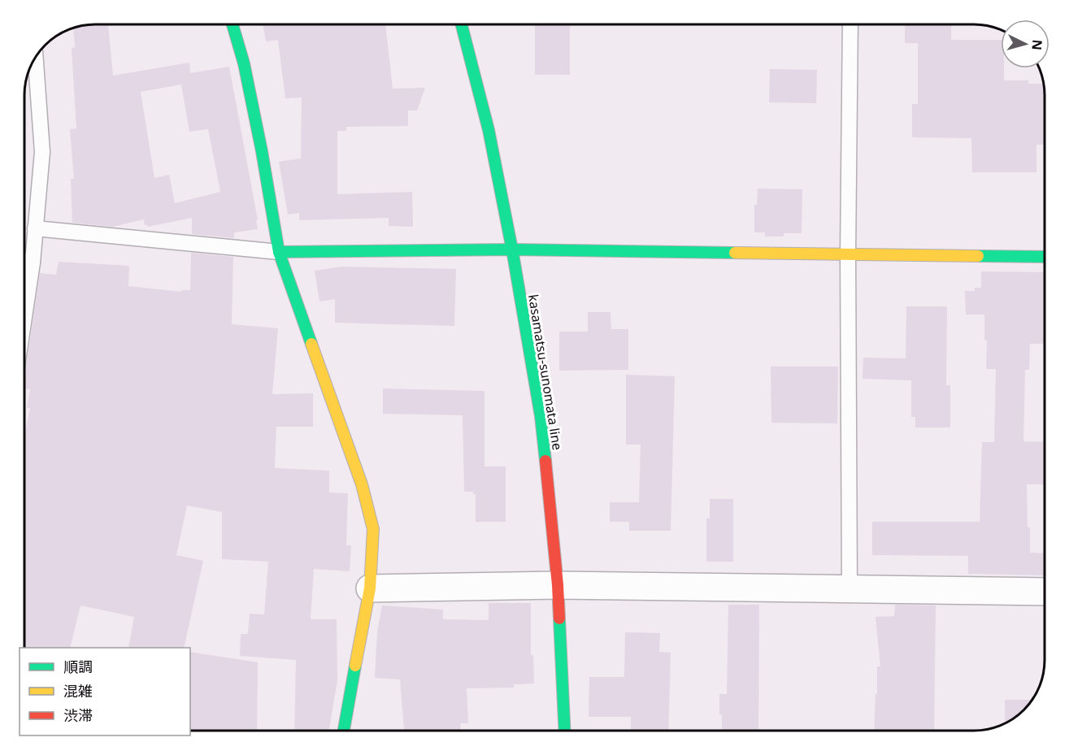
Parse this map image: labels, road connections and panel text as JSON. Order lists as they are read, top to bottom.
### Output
{
  "streets": {
    "street": ["kasamatsu-sunomata line"]
  },
  "legend": ["順調", "混雑", "渋滞"],
  "north": "right"
}
